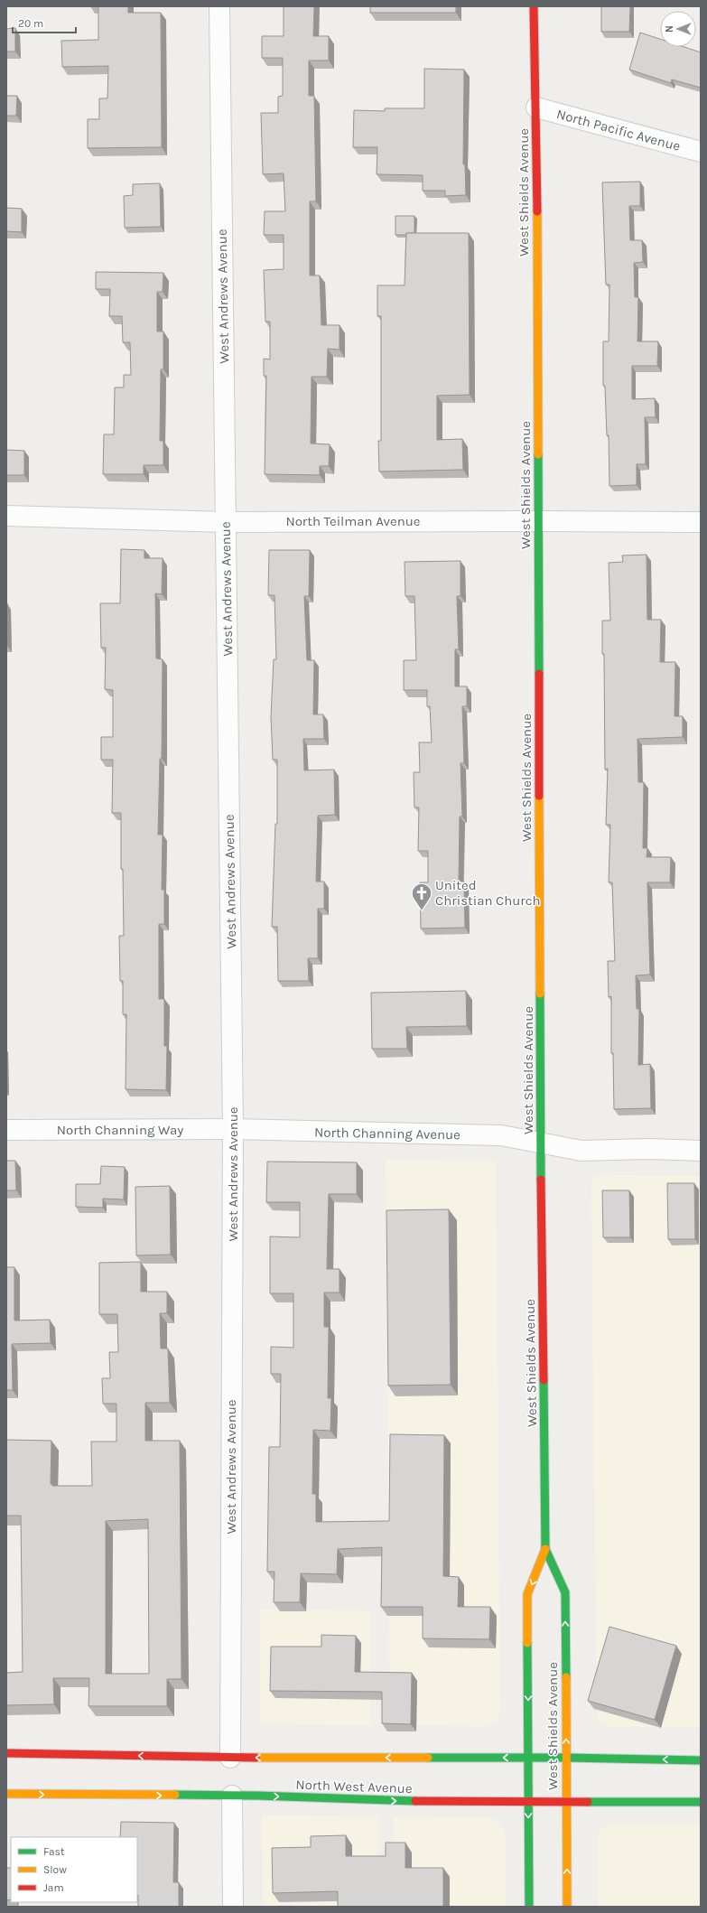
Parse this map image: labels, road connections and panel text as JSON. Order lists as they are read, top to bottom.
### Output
{
  "streets": {
    "main road": ["West Shields Avenue", "North West Avenue"],
    "street": [
      "North Pacific Avenue",
      "West Andrews Avenue",
      "North Teilman Avenue",
      "North Channing Way",
      "North Channing Avenue"
    ]
  },
  "crossings": [
    ["North Pacific Avenue", "West Shields Avenue"],
    ["West Shields Avenue", "North Teilman Avenue"],
    ["West Shields Avenue", "North Channing Avenue"],
    ["West Shields Avenue", "North West Avenue"],
    ["West Andrews Avenue", "North Teilman Avenue"],
    ["West Andrews Avenue", "North Channing Way"],
    ["West Andrews Avenue", "North Channing Avenue"],
    ["West Andrews Avenue", "North West Avenue"],
    ["North Channing Way", "North Channing Avenue"]
  ],
  "places": {
    "church": ["United Christian Church"]
  },
  "legend": ["Fast", "Slow", "Jam"],
  "scale_bar": "20 m",
  "north": "left"
}
